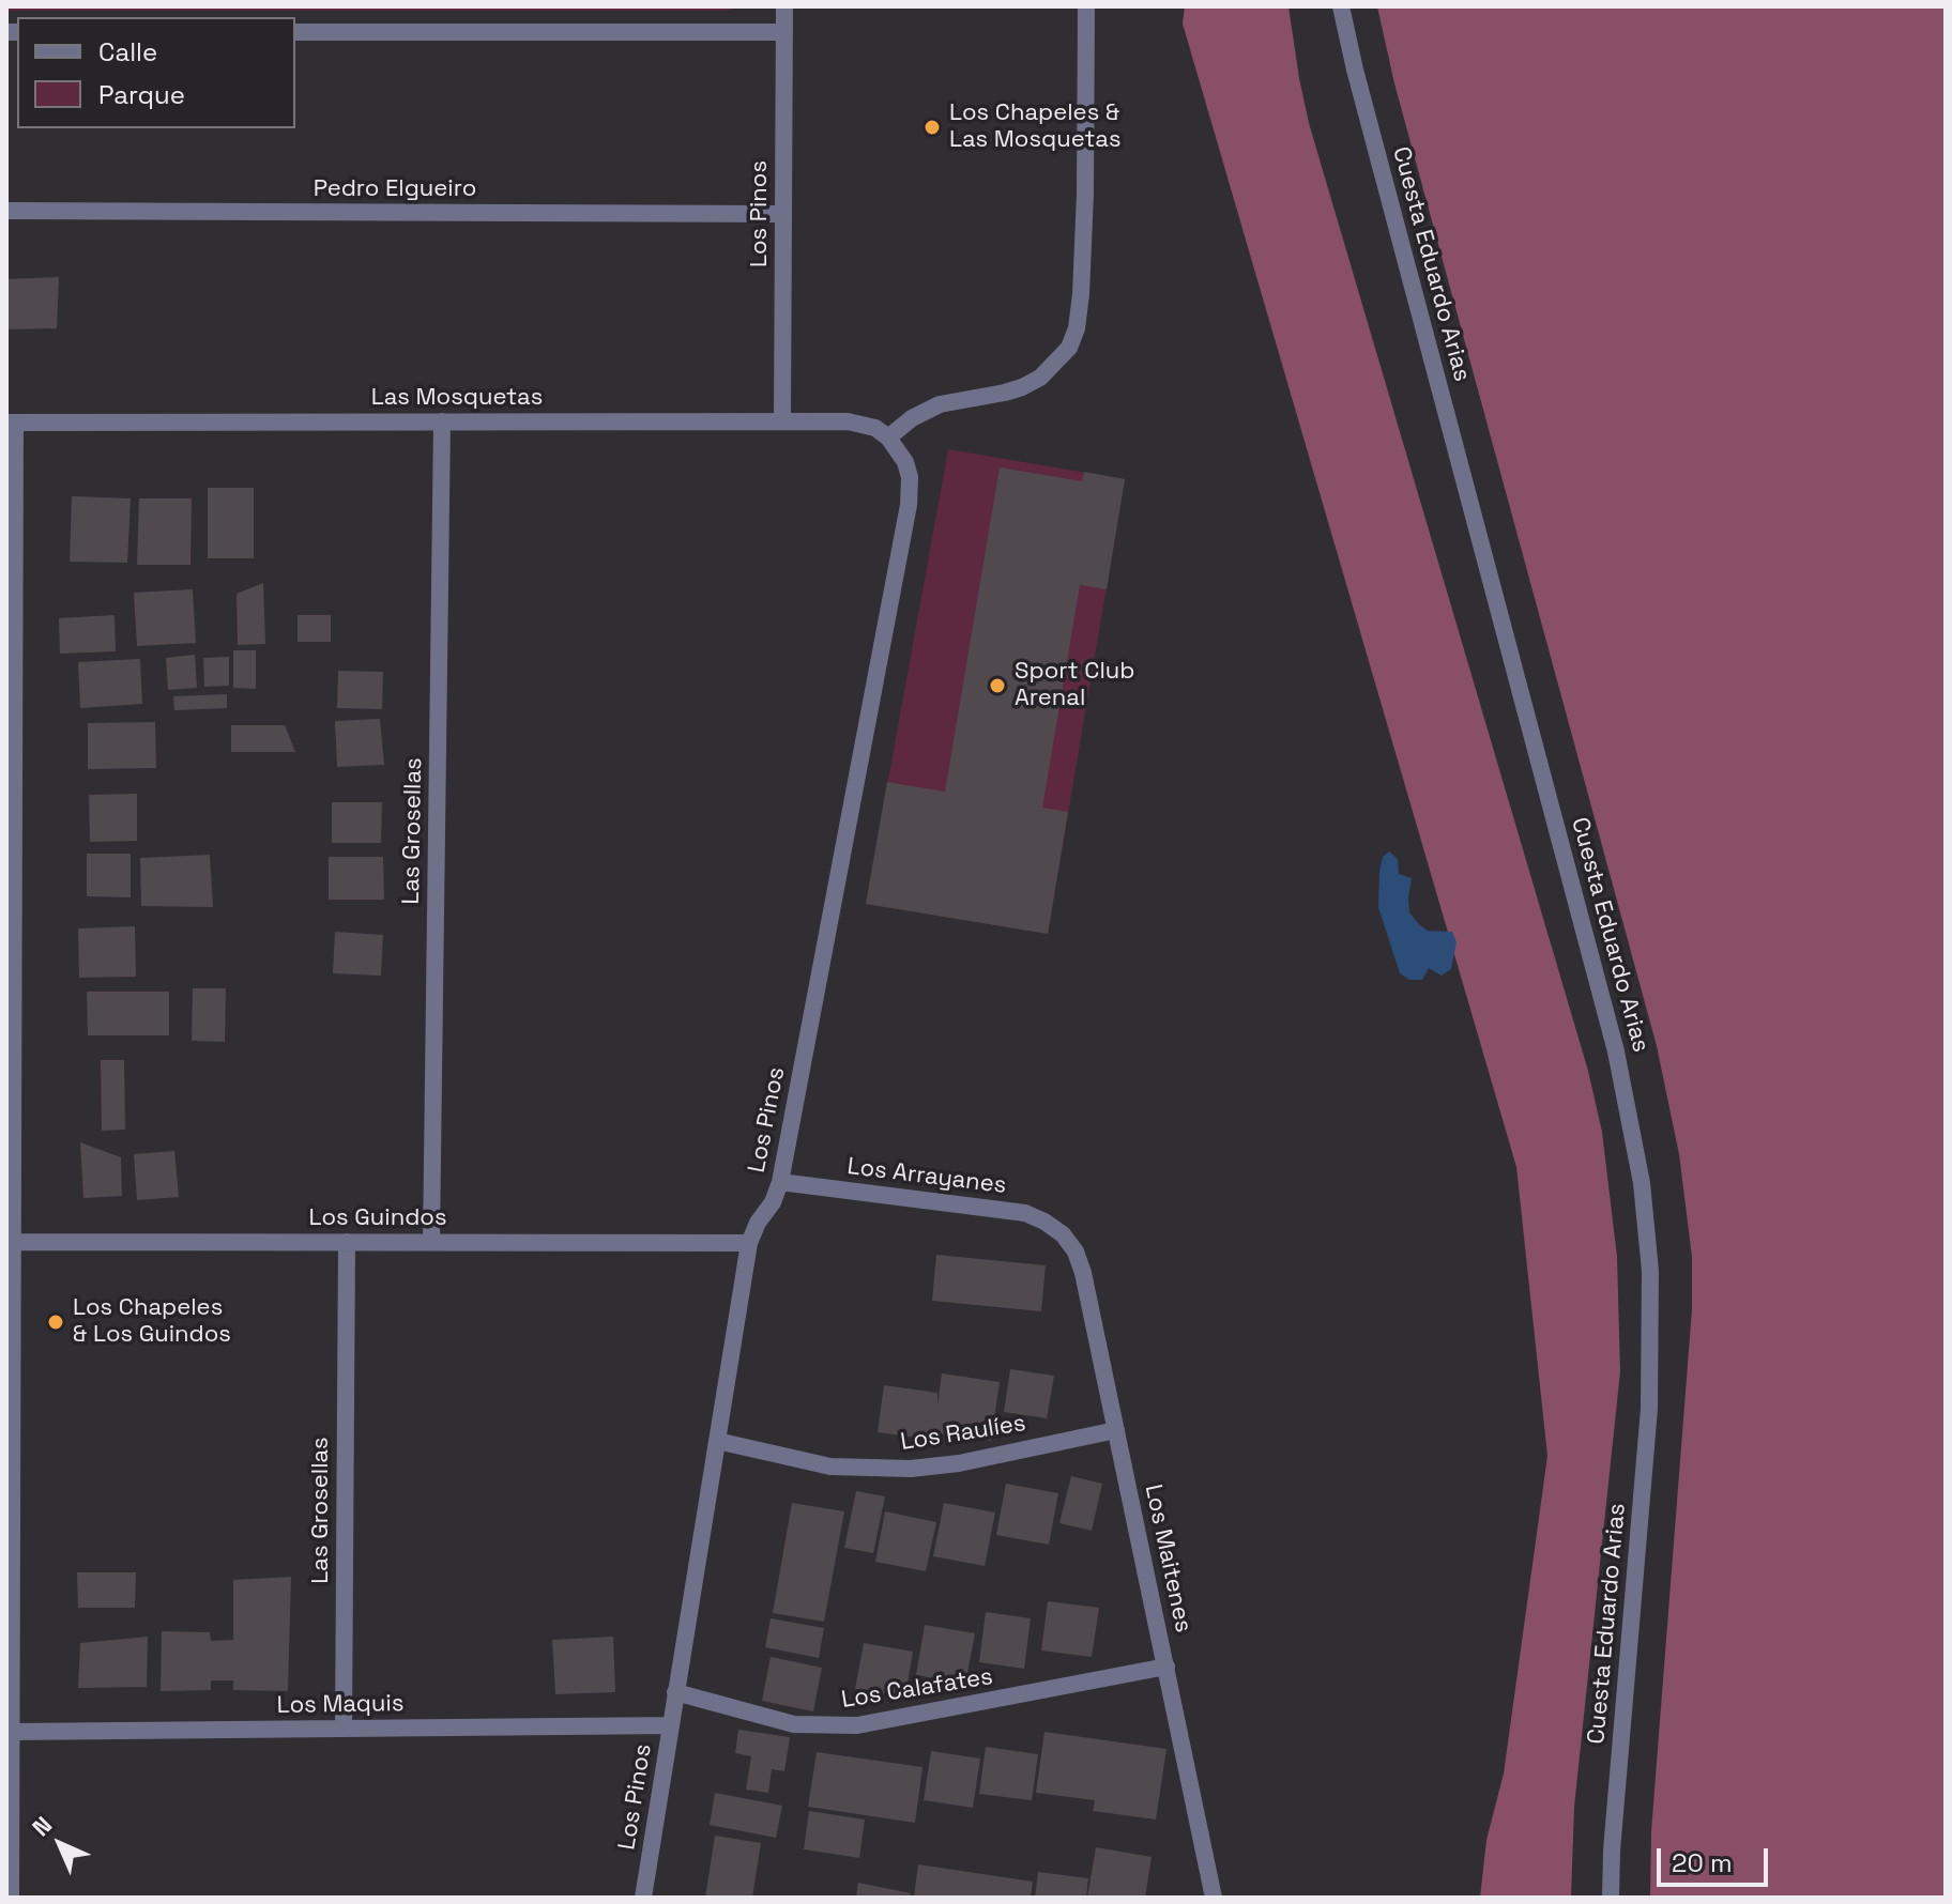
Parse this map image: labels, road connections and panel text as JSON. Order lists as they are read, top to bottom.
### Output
{
  "streets": {
    "street": [
      "Pedro Elgueiro",
      "Los Pinos",
      "Cuesta Eduardo Arias",
      "Las Mosquetas",
      "Las Grosellas",
      "Los Arrayanes",
      "Los Guindos",
      "Los Raulíes",
      "Los Maitenes",
      "Los Calafates",
      "Los Maquis"
    ]
  },
  "crossings": [
    ["Pedro Elgueiro", "Los Pinos"],
    ["Los Pinos", "Las Mosquetas"],
    ["Los Pinos", "Los Arrayanes"],
    ["Los Pinos", "Los Guindos"],
    ["Los Pinos", "Los Raulíes"],
    ["Los Pinos", "Los Calafates"],
    ["Los Pinos", "Los Maquis"],
    ["Las Mosquetas", "Las Grosellas"],
    ["Las Grosellas", "Los Guindos"],
    ["Las Grosellas", "Los Maquis"],
    ["Los Arrayanes", "Los Maitenes"],
    ["Los Raulíes", "Los Maitenes"],
    ["Los Maitenes", "Los Calafates"]
  ],
  "places": ["Los Chapeles & Las Mosquetas", "Sport Club Arenal", "Los Chapeles & Los Guindos"],
  "legend": ["Calle", "Parque"],
  "scale_bar": "20 m",
  "north": "top left"
}
